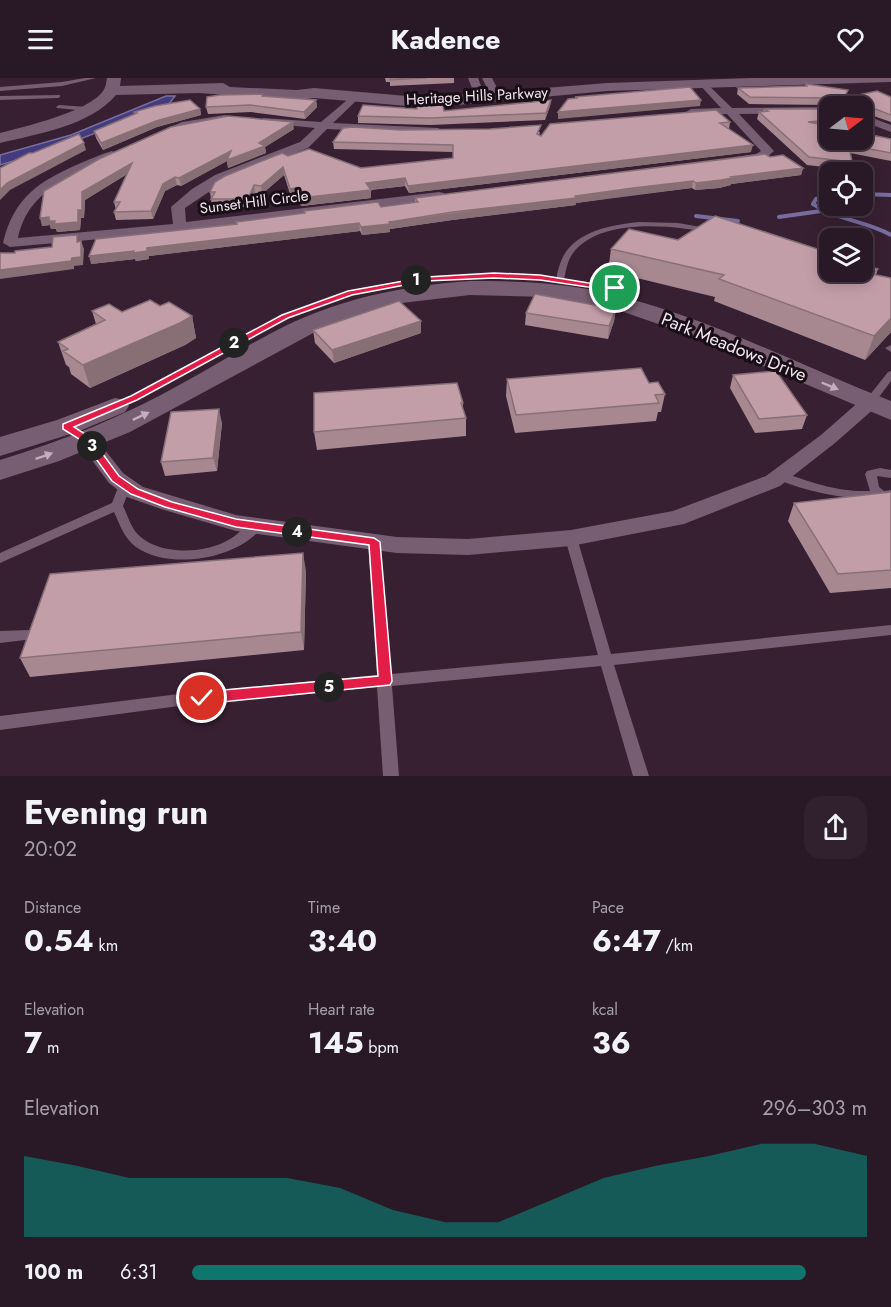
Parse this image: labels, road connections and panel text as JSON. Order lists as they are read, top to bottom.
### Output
{
  "streets": {
    "main road": ["Heritage Hills Parkway", "Park Meadows Drive"],
    "street": ["Sunset Hill Circle"]
  },
  "north": "right",
  "page": {
    "header": "Kadence",
    "pins": [
      "1",
      "2",
      "3",
      "4",
      "5"
    ],
    "heading": ["Evening run", "20:02"],
    "stats": [
      ["Distance", "0.54 km"],
      ["Time", "3:40"],
      ["Pace", "6:47 /km"],
      ["Elevation", "7 m"],
      ["Heart rate", "145 bpm"],
      ["kcal", "36"]
    ],
    "chart": ["Elevation", "296–303 m"],
    "list": [
      {
        "name": "100 m",
        "note": "6:31"
      }
    ]
  }
}
